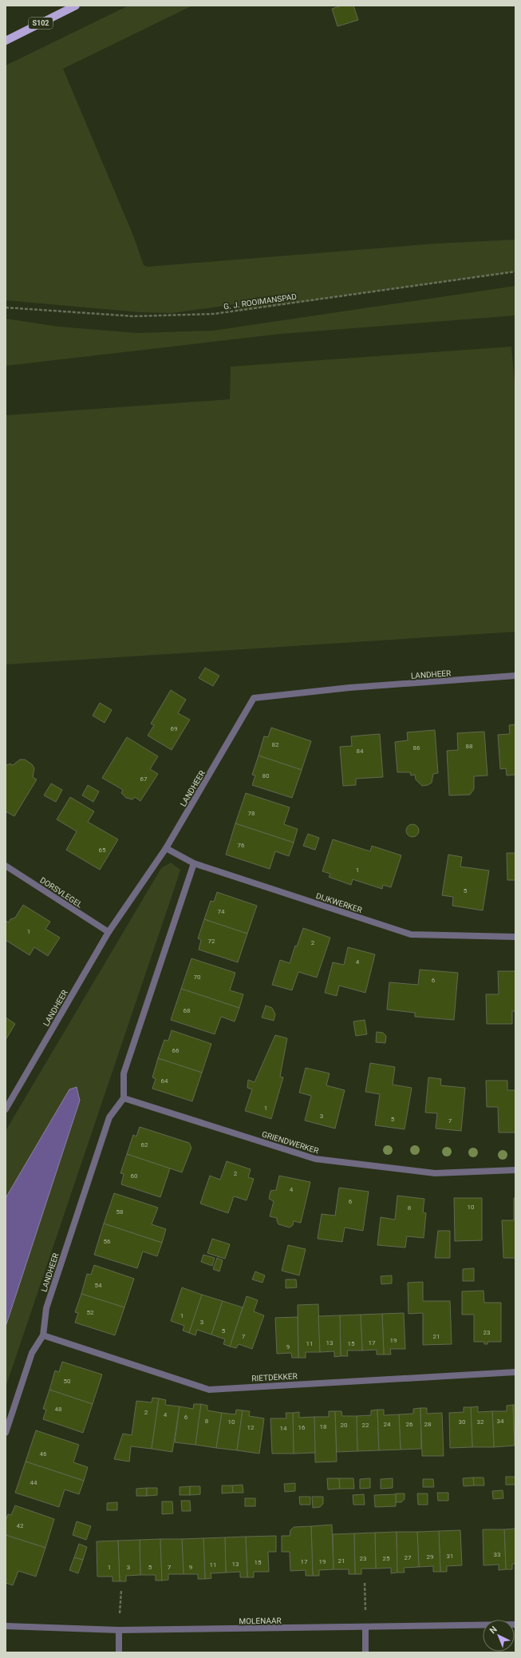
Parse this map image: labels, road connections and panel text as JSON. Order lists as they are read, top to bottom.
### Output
{
  "streets": {
    "main road": ["S102"],
    "street": [
      "LANDHEER",
      "DORSVLEGEL",
      "DIJKWERKER",
      "GRIENDWERKER",
      "RIETDEKKER",
      "MOLENAAR"
    ],
    "path": ["G. J. ROOIMANSPAD"]
  },
  "crossings": [
    ["LANDHEER", "DORSVLEGEL"],
    ["LANDHEER", "DIJKWERKER"],
    ["LANDHEER", "GRIENDWERKER"],
    ["LANDHEER", "RIETDEKKER"]
  ],
  "house_numbers": [
    "69",
    "82",
    "88",
    "86",
    "84",
    "80",
    "67",
    "78",
    "76",
    "65",
    "1",
    "5",
    "74",
    "1",
    "72",
    "2",
    "4",
    "70",
    "6",
    "68",
    "66",
    "64",
    "1",
    "3",
    "5",
    "7",
    "62",
    "2",
    "60",
    "4",
    "6",
    "10",
    "8",
    "58",
    "56",
    "54",
    "52",
    "1",
    "3",
    "5",
    "23",
    "7",
    "21",
    "19",
    "13",
    "17",
    "11",
    "15",
    "9",
    "50",
    "48",
    "2",
    "4",
    "6",
    "8",
    "34",
    "10",
    "30",
    "32",
    "24",
    "26",
    "28",
    "20",
    "22",
    "18",
    "12",
    "16",
    "14",
    "46",
    "44",
    "42",
    "33",
    "31",
    "29",
    "27",
    "23",
    "25",
    "21",
    "17",
    "19",
    "15",
    "13",
    "11",
    "1",
    "3",
    "5",
    "7",
    "9"
  ],
  "north": "top left"
}
